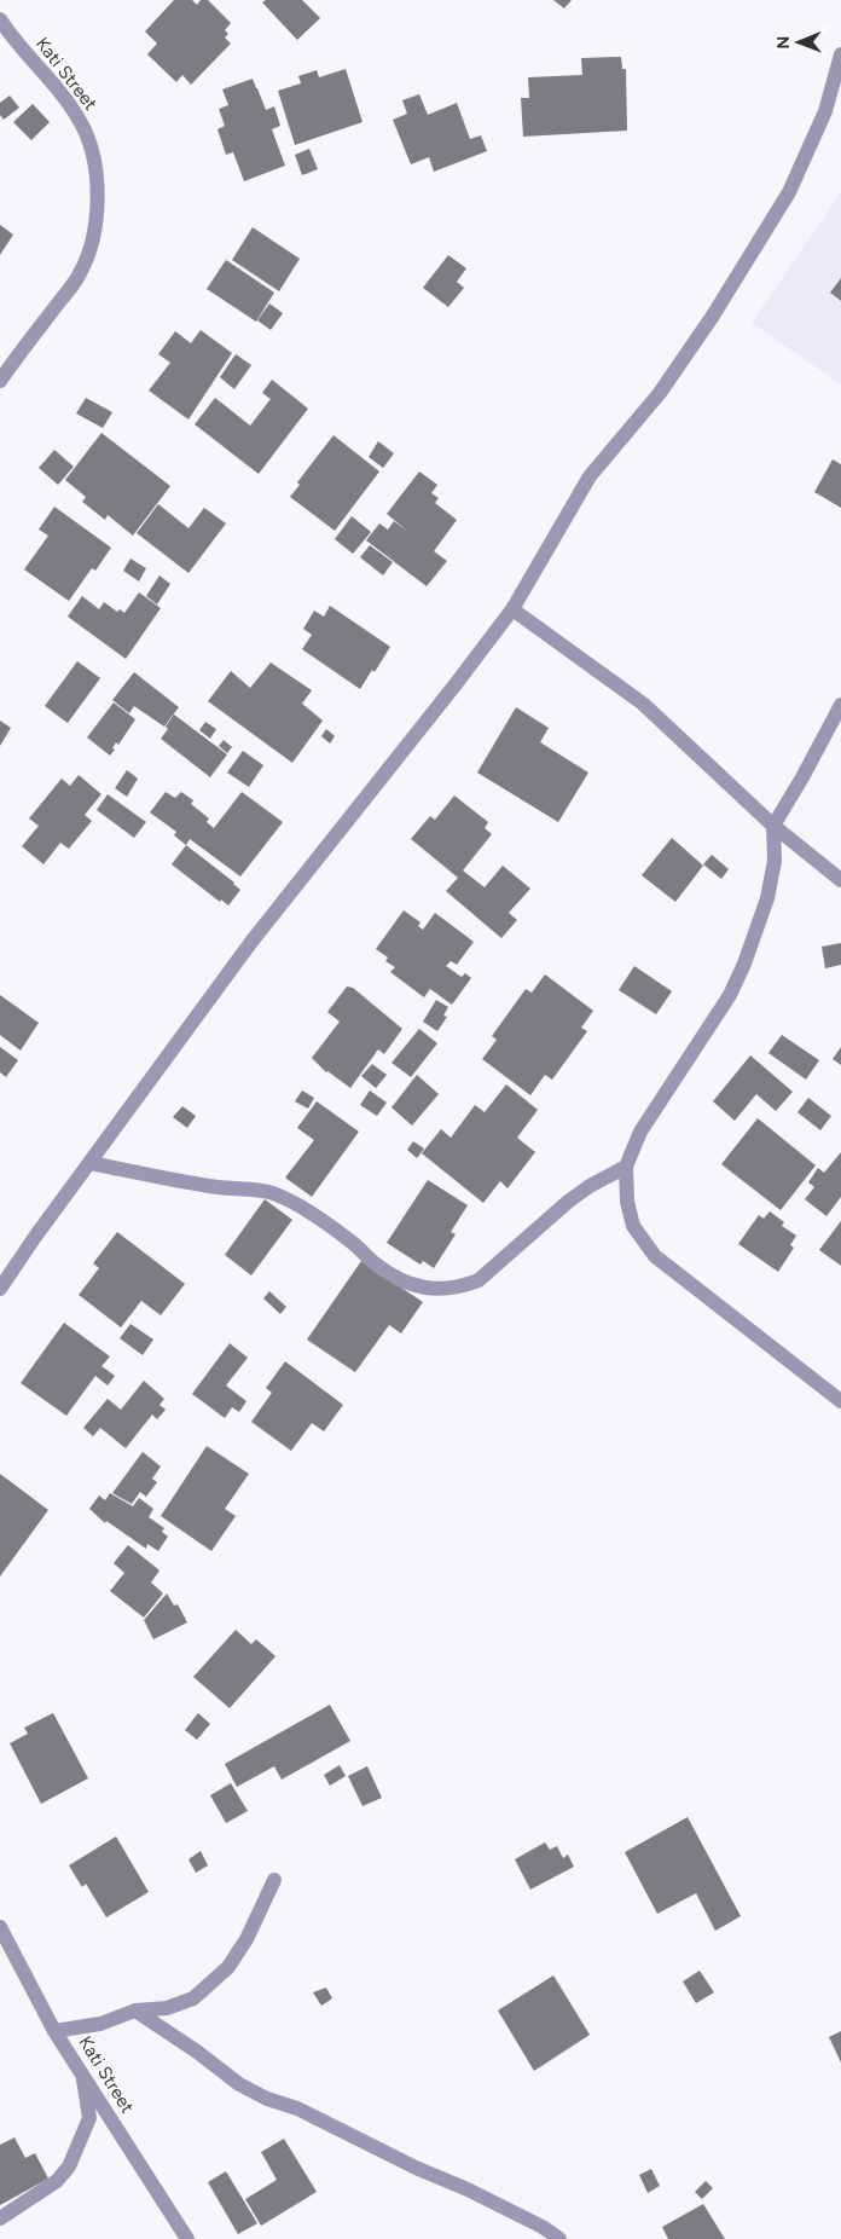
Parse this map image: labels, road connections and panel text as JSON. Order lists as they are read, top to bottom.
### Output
{
  "streets": {
    "street": ["Kati Street"]
  },
  "north": "left"
}
